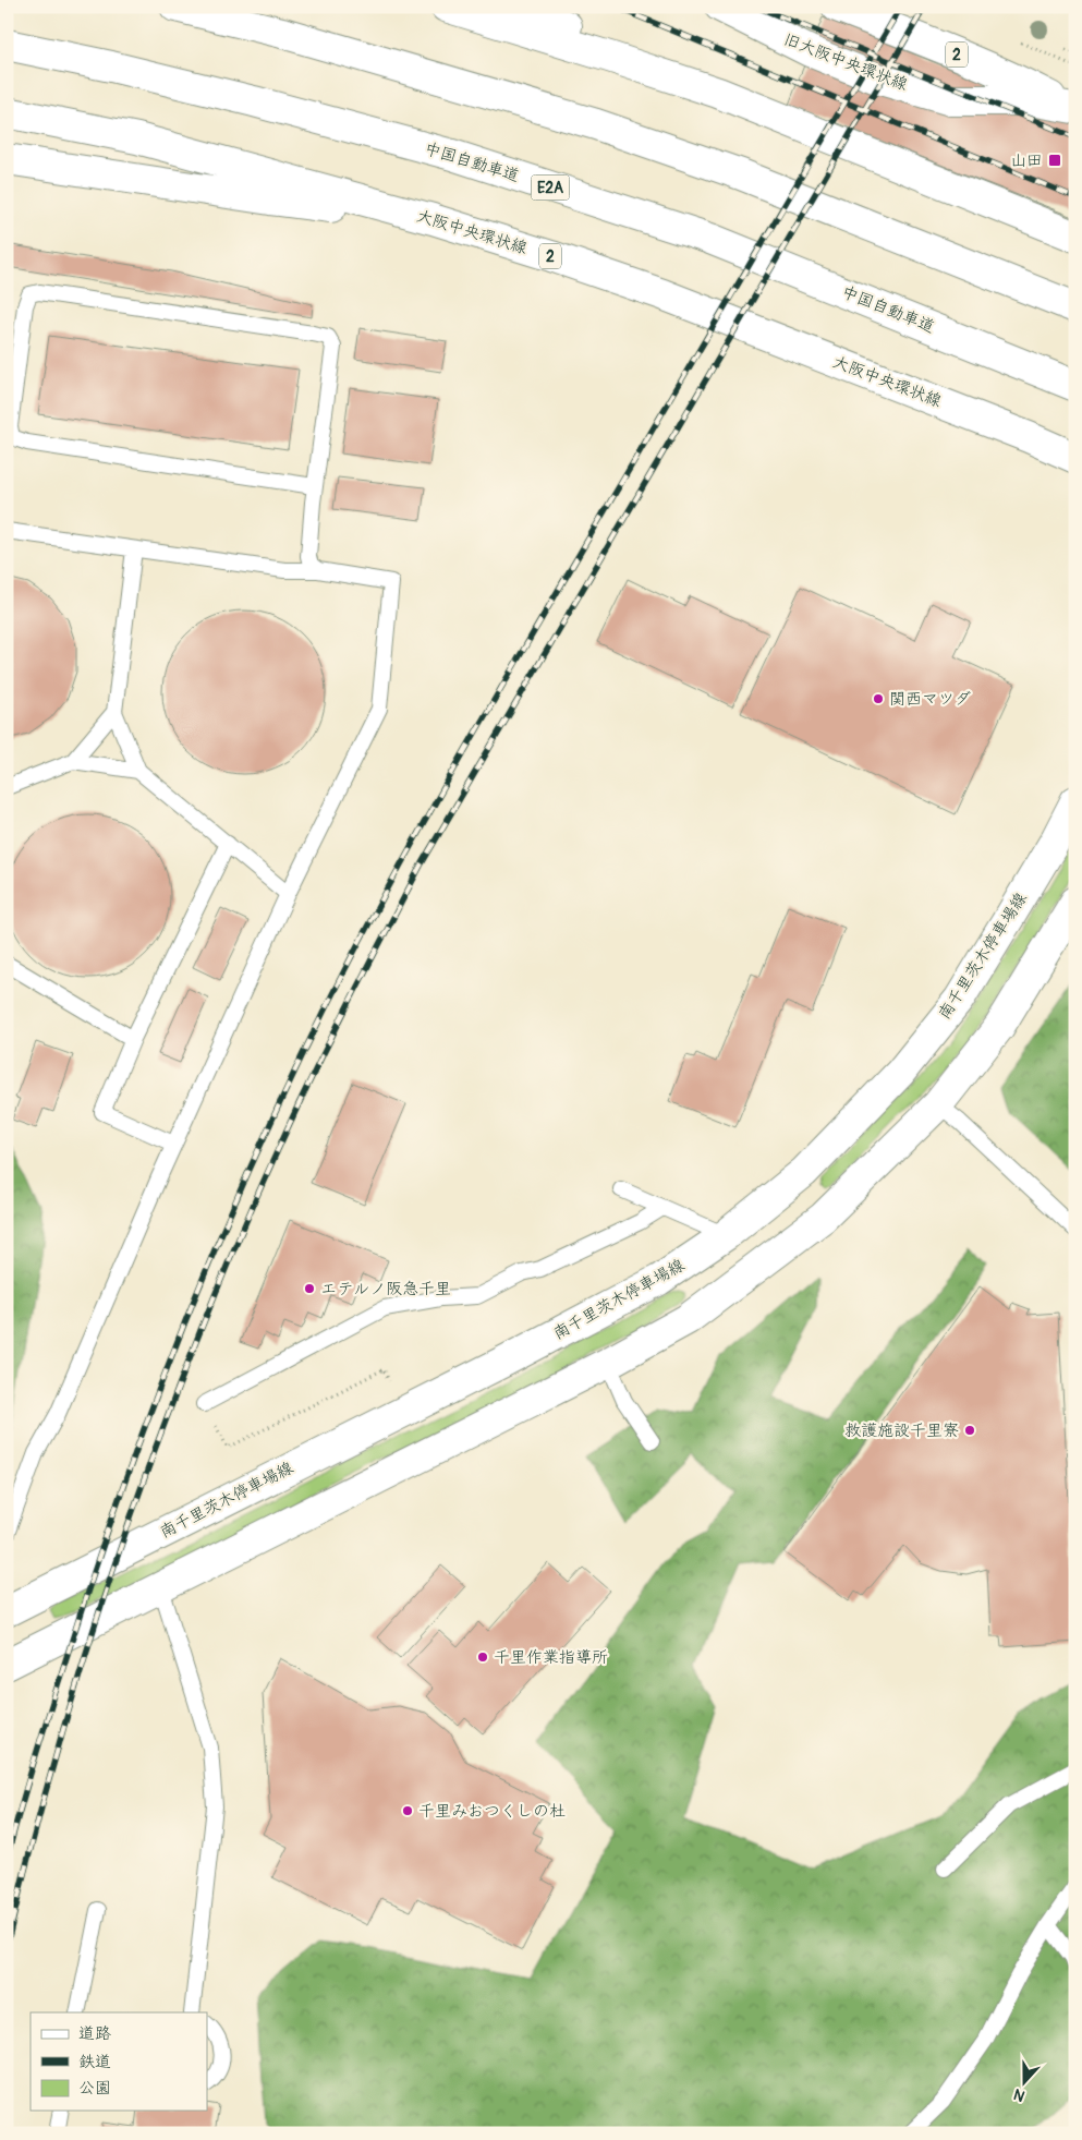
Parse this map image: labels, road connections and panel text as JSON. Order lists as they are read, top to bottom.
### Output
{
  "streets": {
    "main road": [
      "2",
      "旧大阪中央環状線",
      "中国自動車道",
      "E2A",
      "大阪中央環状線",
      "南千里茨木停車場線"
    ]
  },
  "places": {
    "transit": ["山田"],
    "other": [
      "関西マツダ",
      "エテルノ阪急千里",
      "救護施設千里寮",
      "千里作業指導所",
      "千里みおつくしの杜"
    ]
  },
  "legend": ["道路", "鉄道", "公園"],
  "north": "bottom"
}
